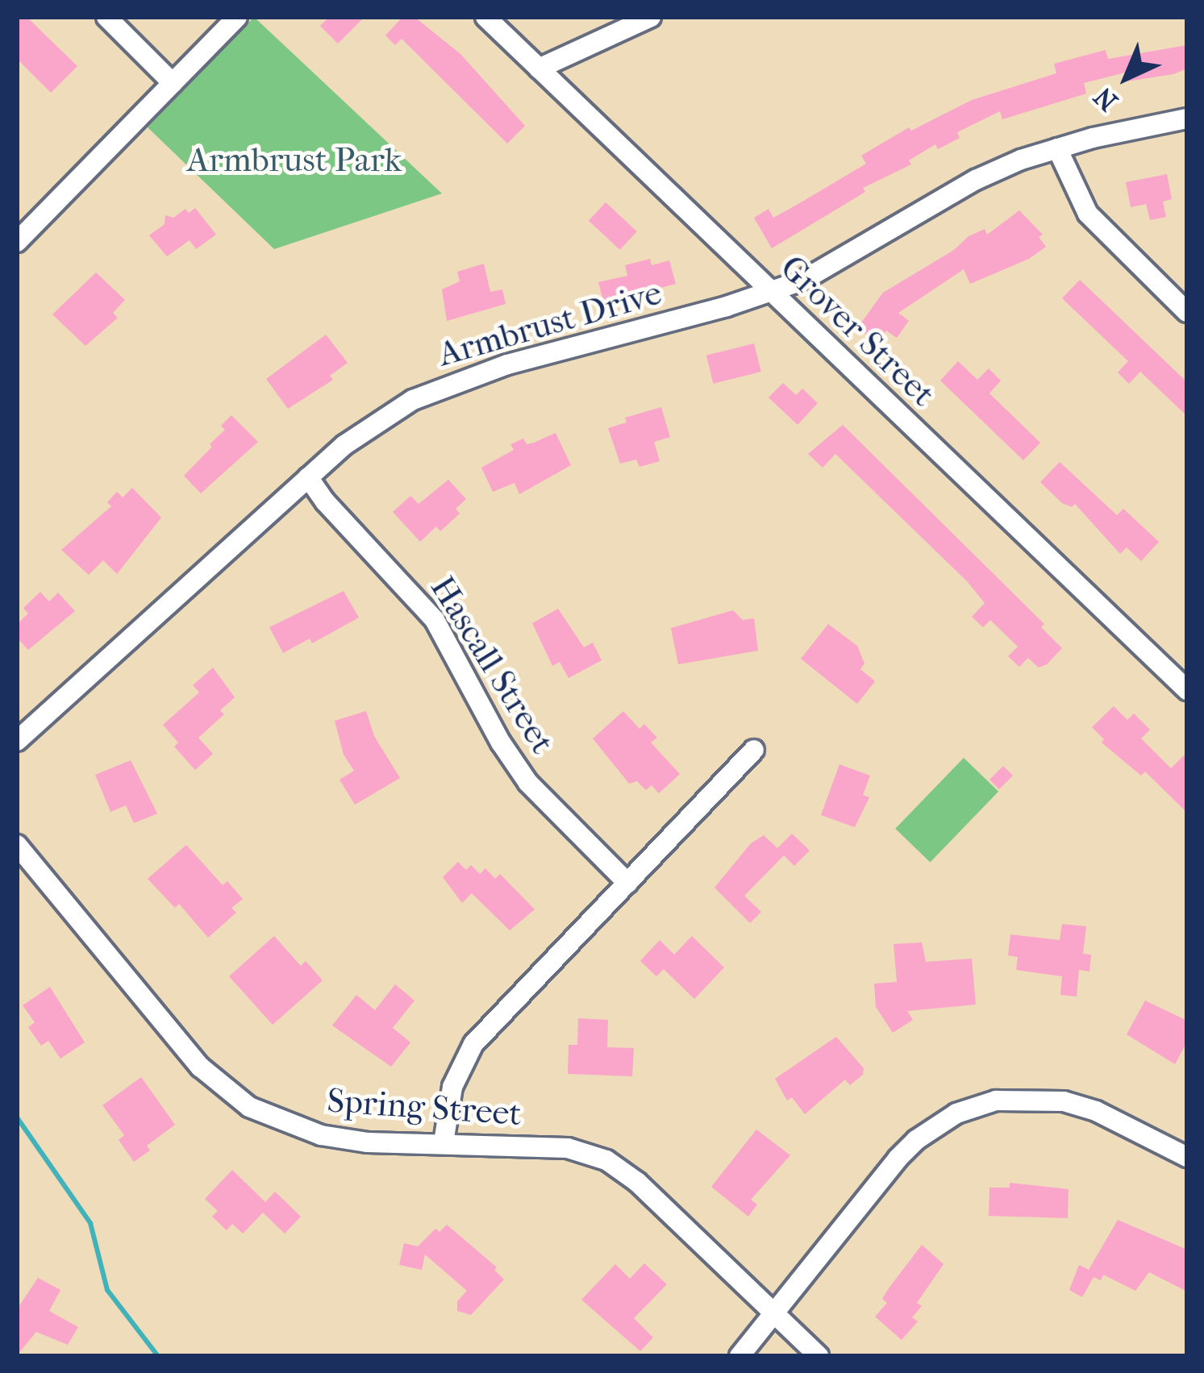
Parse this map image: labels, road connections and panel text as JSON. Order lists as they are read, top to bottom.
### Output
{
  "streets": {
    "street": [
      "Armbrust Drive",
      "Grover Street",
      "Hascall Street",
      "Spring Street"
    ]
  },
  "crossings": [
    ["Armbrust Drive", "Grover Street"],
    ["Armbrust Drive", "Hascall Street"]
  ],
  "parks": ["Armbrust Park"],
  "north": "bottom left"
}
